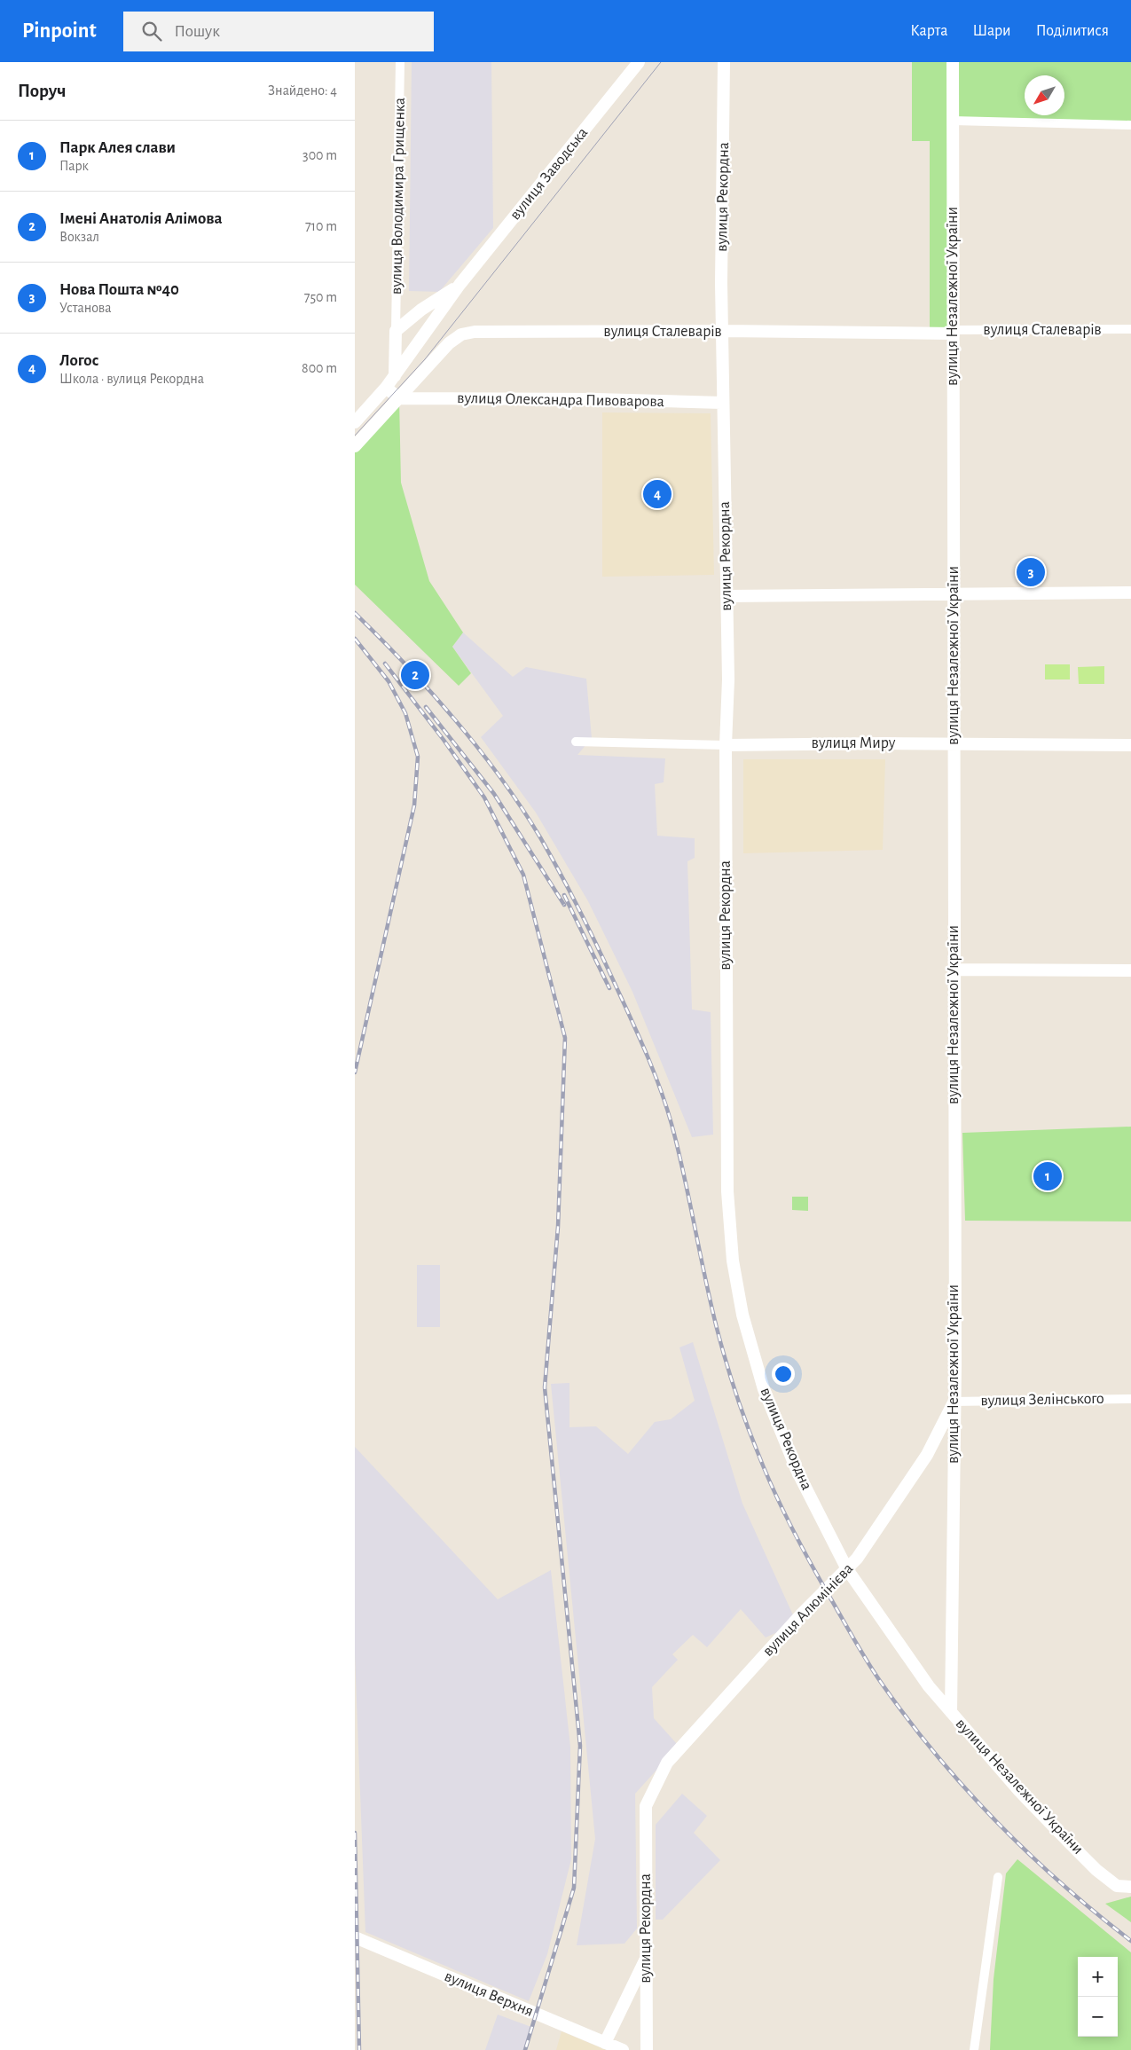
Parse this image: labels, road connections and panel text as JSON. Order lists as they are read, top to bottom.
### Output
{
  "streets": {
    "street": [
      "вулиця Заводська",
      "вулиця Володимира Грищенка",
      "вулиця Рекордна",
      "вулиця Незалежної України",
      "вулиця Сталеварів",
      "вулиця Олександра Пивоварова",
      "вулиця Миру",
      "вулиця Зелінського",
      "вулиця Алюмінієва",
      "вулиця Верхня"
    ]
  },
  "crossings": [
    ["вулиця Заводська", "вулиця Володимира Грищенка"],
    ["вулиця Рекордна", "вулиця Незалежної України"],
    ["вулиця Рекордна", "вулиця Сталеварів"],
    ["вулиця Рекордна", "вулиця Олександра Пивоварова"],
    ["вулиця Рекордна", "вулиця Миру"],
    ["вулиця Рекордна", "вулиця Алюмінієва"],
    ["вулиця Незалежної України", "вулиця Сталеварів"],
    ["вулиця Незалежної України", "вулиця Миру"],
    ["вулиця Незалежної України", "вулиця Зелінського"],
    ["вулиця Незалежної України", "вулиця Алюмінієва"],
    ["вулиця Сталеварів", "вулиця Олександра Пивоварова"],
    ["вулиця Зелінського", "вулиця Алюмінієва"]
  ],
  "north": "bottom left",
  "page": {
    "header": "Pinpoint",
    "search": "Пошук",
    "nav": ["Карта", "Шари", "Поділитися"],
    "heading": ["Поруч", "Знайдено: 4"],
    "list": [
      {
        "mark": "1",
        "name": "Парк Алея слави",
        "note": "Парк",
        "value": "300 m"
      },
      {
        "mark": "2",
        "name": "Імені Анатолія Алімова",
        "note": "Вокзал",
        "value": "710 m"
      },
      {
        "mark": "3",
        "name": "Нова Пошта №40",
        "note": "Установа",
        "value": "750 m"
      },
      {
        "mark": "4",
        "name": "Логос",
        "note": "Школа · вулиця Рекордна",
        "value": "800 m"
      }
    ],
    "pins": [
      "4",
      "3",
      "2",
      "1"
    ],
    "map_buttons": ["+", "−"]
  }
}
